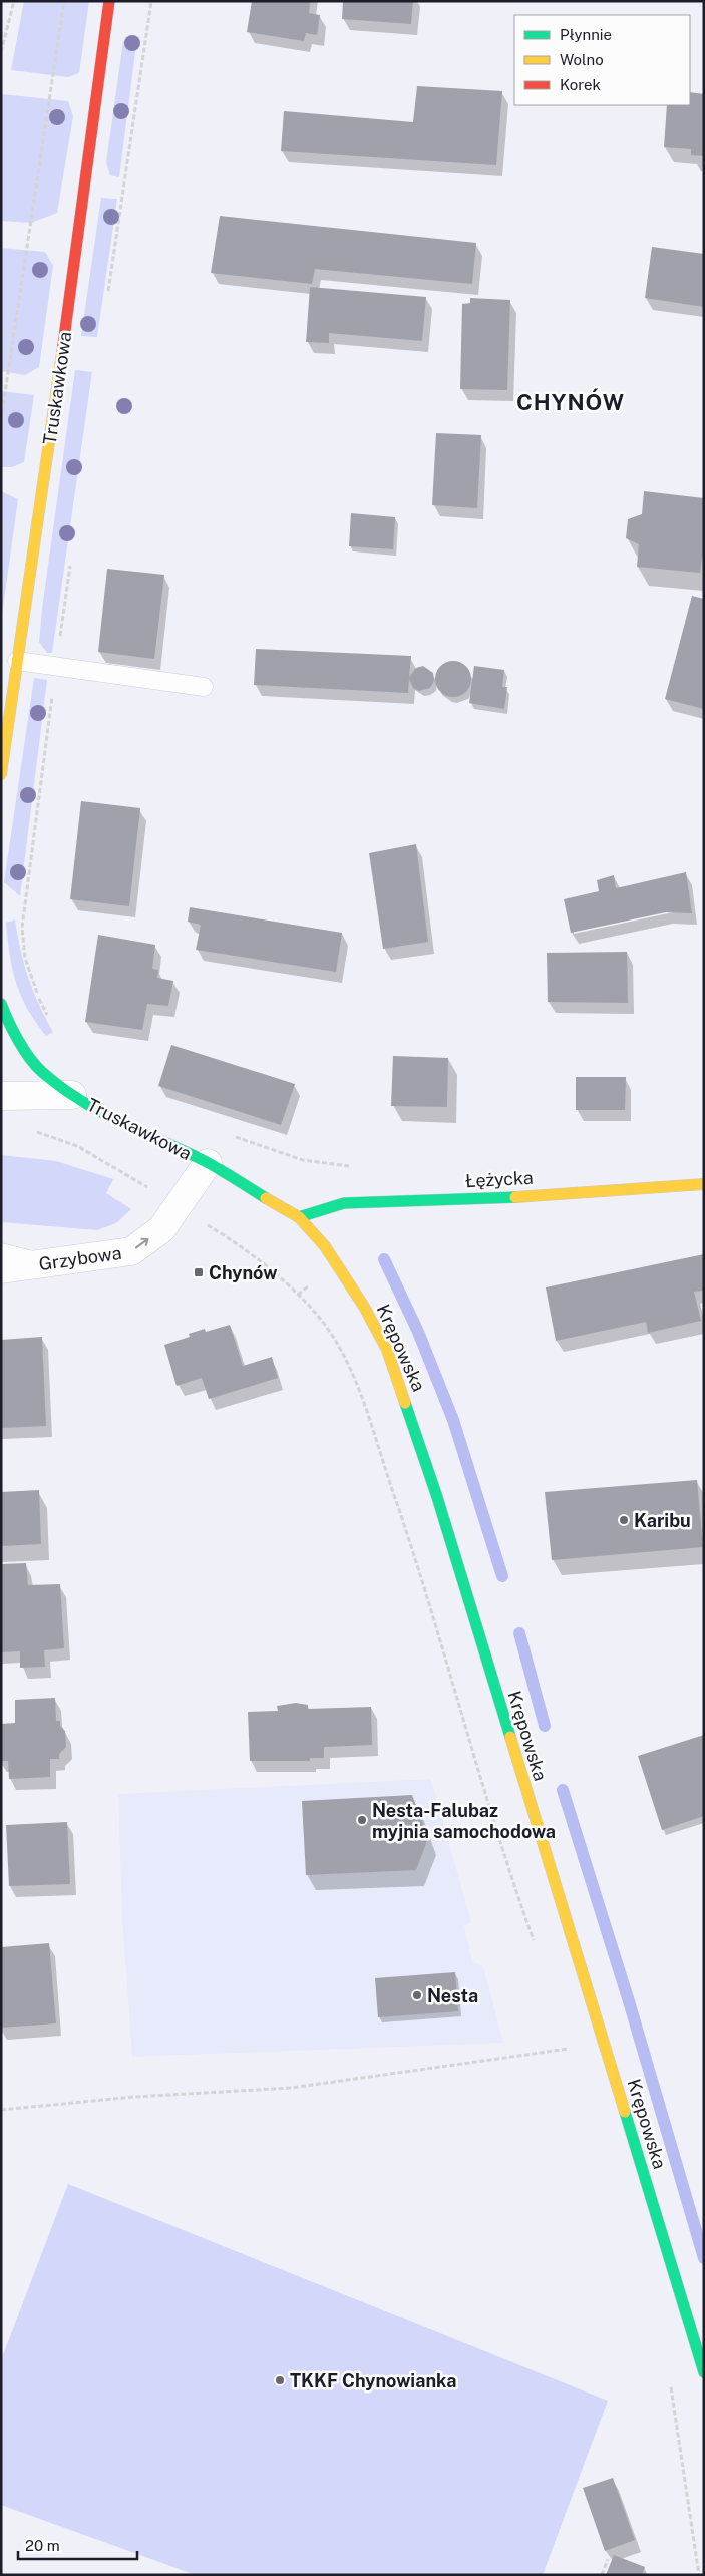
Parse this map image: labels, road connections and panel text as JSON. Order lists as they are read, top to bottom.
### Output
{
  "streets": {
    "street": [
      "Truskawkowa",
      "Łężycka",
      "Grzybowa",
      "Krępowska"
    ]
  },
  "crossings": [
    ["Truskawkowa", "Łężycka"],
    ["Truskawkowa", "Grzybowa"],
    ["Truskawkowa", "Krępowska"],
    ["Łężycka", "Krępowska"]
  ],
  "one_way": ["Grzybowa"],
  "districts": ["CHYNÓW"],
  "places": {
    "transit": ["Chynów"],
    "other": [
      "Karibu",
      "Nesta-Falubaz myjnia samochodowa",
      "Nesta",
      "TKKF Chynowianka"
    ]
  },
  "legend": ["Płynnie", "Wolno", "Korek"],
  "scale_bar": "20 m"
}
